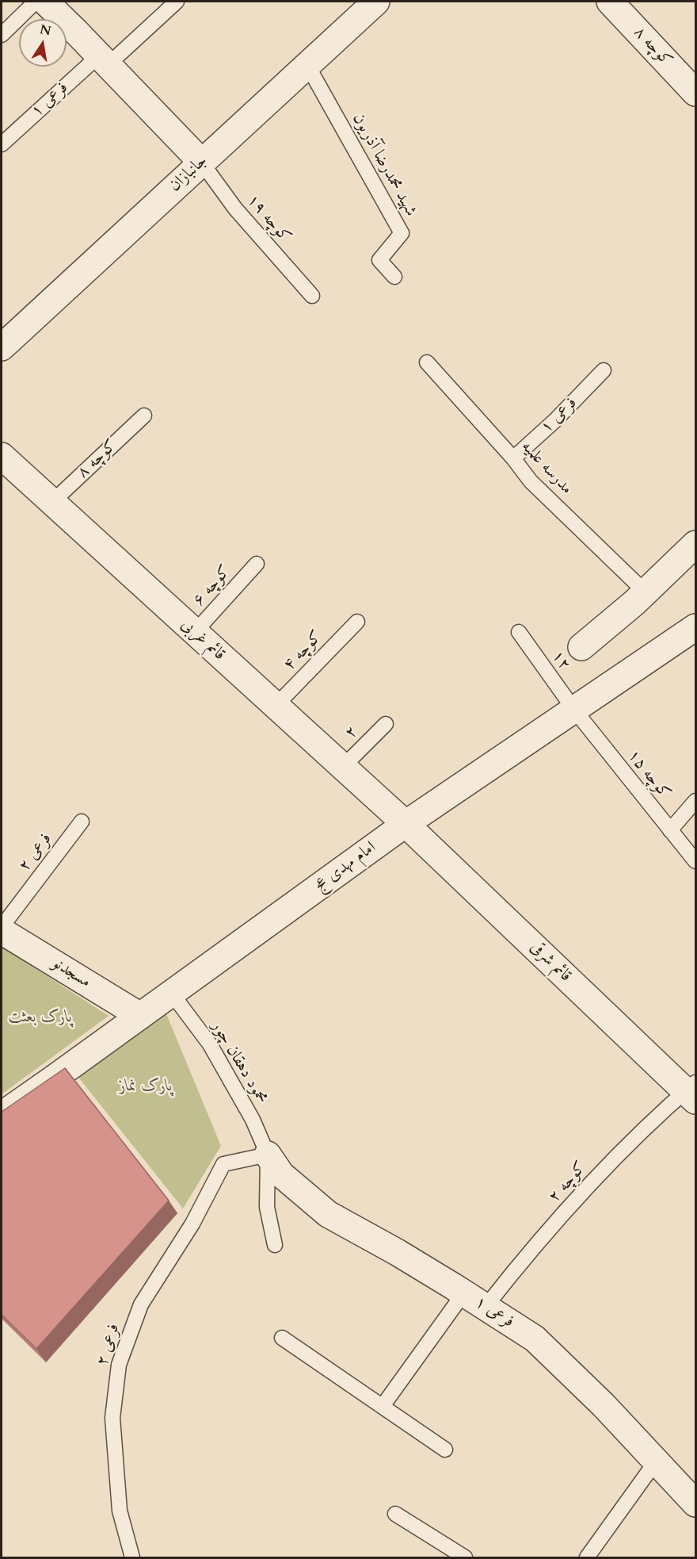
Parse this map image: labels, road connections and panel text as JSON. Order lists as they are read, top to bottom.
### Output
{
  "streets": {
    "street": [
      "کوچه ۸",
      "فرعی ۱",
      "جانبازان",
      "قائم غربی",
      "امام مهدی عج",
      "قائم شرقی",
      "مسجدنو"
    ],
    "lane": [
      "شهید محمدرضا آذریون",
      "کوچه ۱۹",
      "مدرسه علمیه",
      "کوچه ۶",
      "کوچه ۴",
      "۱۲",
      "۲",
      "کوچه ۱۵",
      "فرعی ۲",
      "محمود دهقان چور",
      "کوچه ۲"
    ]
  },
  "crossings": [
    ["کوچه ۸", "قائم غربی"],
    ["فرعی ۱", "مدرسه علمیه"],
    ["فرعی ۱", "فرعی ۲"],
    ["فرعی ۱", "محمود دهقان چور"],
    ["فرعی ۱", "کوچه ۲"],
    ["شهید محمدرضا آذریون", "جانبازان"],
    ["جانبازان", "کوچه ۱۹"],
    ["کوچه ۶", "قائم غربی"],
    ["قائم غربی", "کوچه ۴"],
    ["قائم غربی", "۲"],
    ["قائم غربی", "امام مهدی عج"],
    ["قائم غربی", "قائم شرقی"],
    ["۱۲", "کوچه ۱۵"],
    ["۱۲", "امام مهدی عج"],
    ["کوچه ۱۵", "امام مهدی عج"],
    ["فرعی ۲", "محمود دهقان چور"],
    ["امام مهدی عج", "قائم شرقی"],
    ["امام مهدی عج", "مسجدنو"],
    ["امام مهدی عج", "محمود دهقان چور"],
    ["قائم شرقی", "کوچه ۲"]
  ],
  "parks": ["پارک بعثت", "پارک نماز"],
  "north": "top"
}
